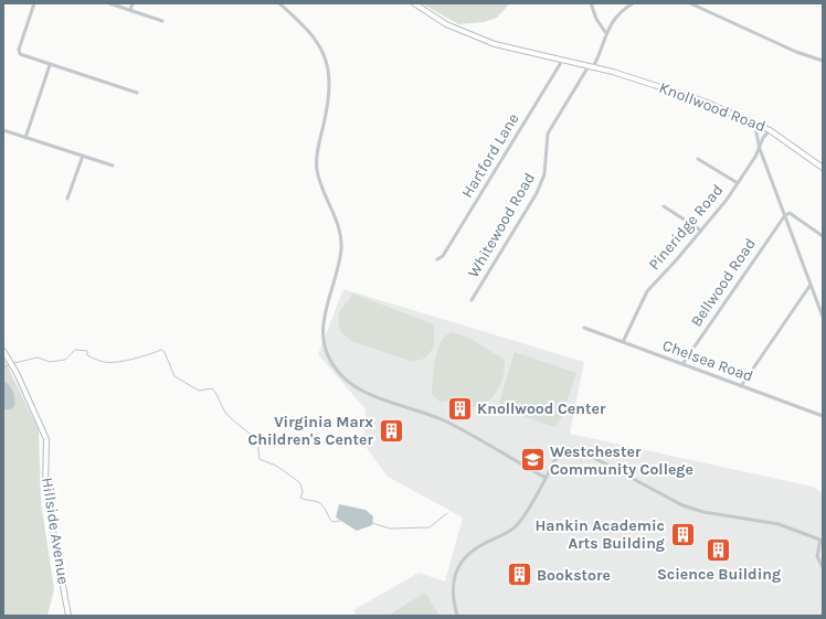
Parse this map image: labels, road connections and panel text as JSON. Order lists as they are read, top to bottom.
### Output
{
  "streets": {
    "main road": ["Knollwood Road", "Hillside Avenue"],
    "street": [
      "Hartford Lane",
      "Whitewood Road",
      "Pineridge Road",
      "Bellwood Road",
      "Chelsea Road"
    ]
  },
  "crossings": [
    ["Knollwood Road", "Hartford Lane"],
    ["Knollwood Road", "Whitewood Road"],
    ["Knollwood Road", "Pineridge Road"],
    ["Pineridge Road", "Chelsea Road"],
    ["Bellwood Road", "Chelsea Road"]
  ],
  "places": {
    "building": [
      "Knollwood Center",
      "Virginia Marx Children's Center",
      "Hankin Academic Arts Building",
      "Science Building",
      "Bookstore"
    ],
    "school or university": ["Westchester Community College"]
  }
}
